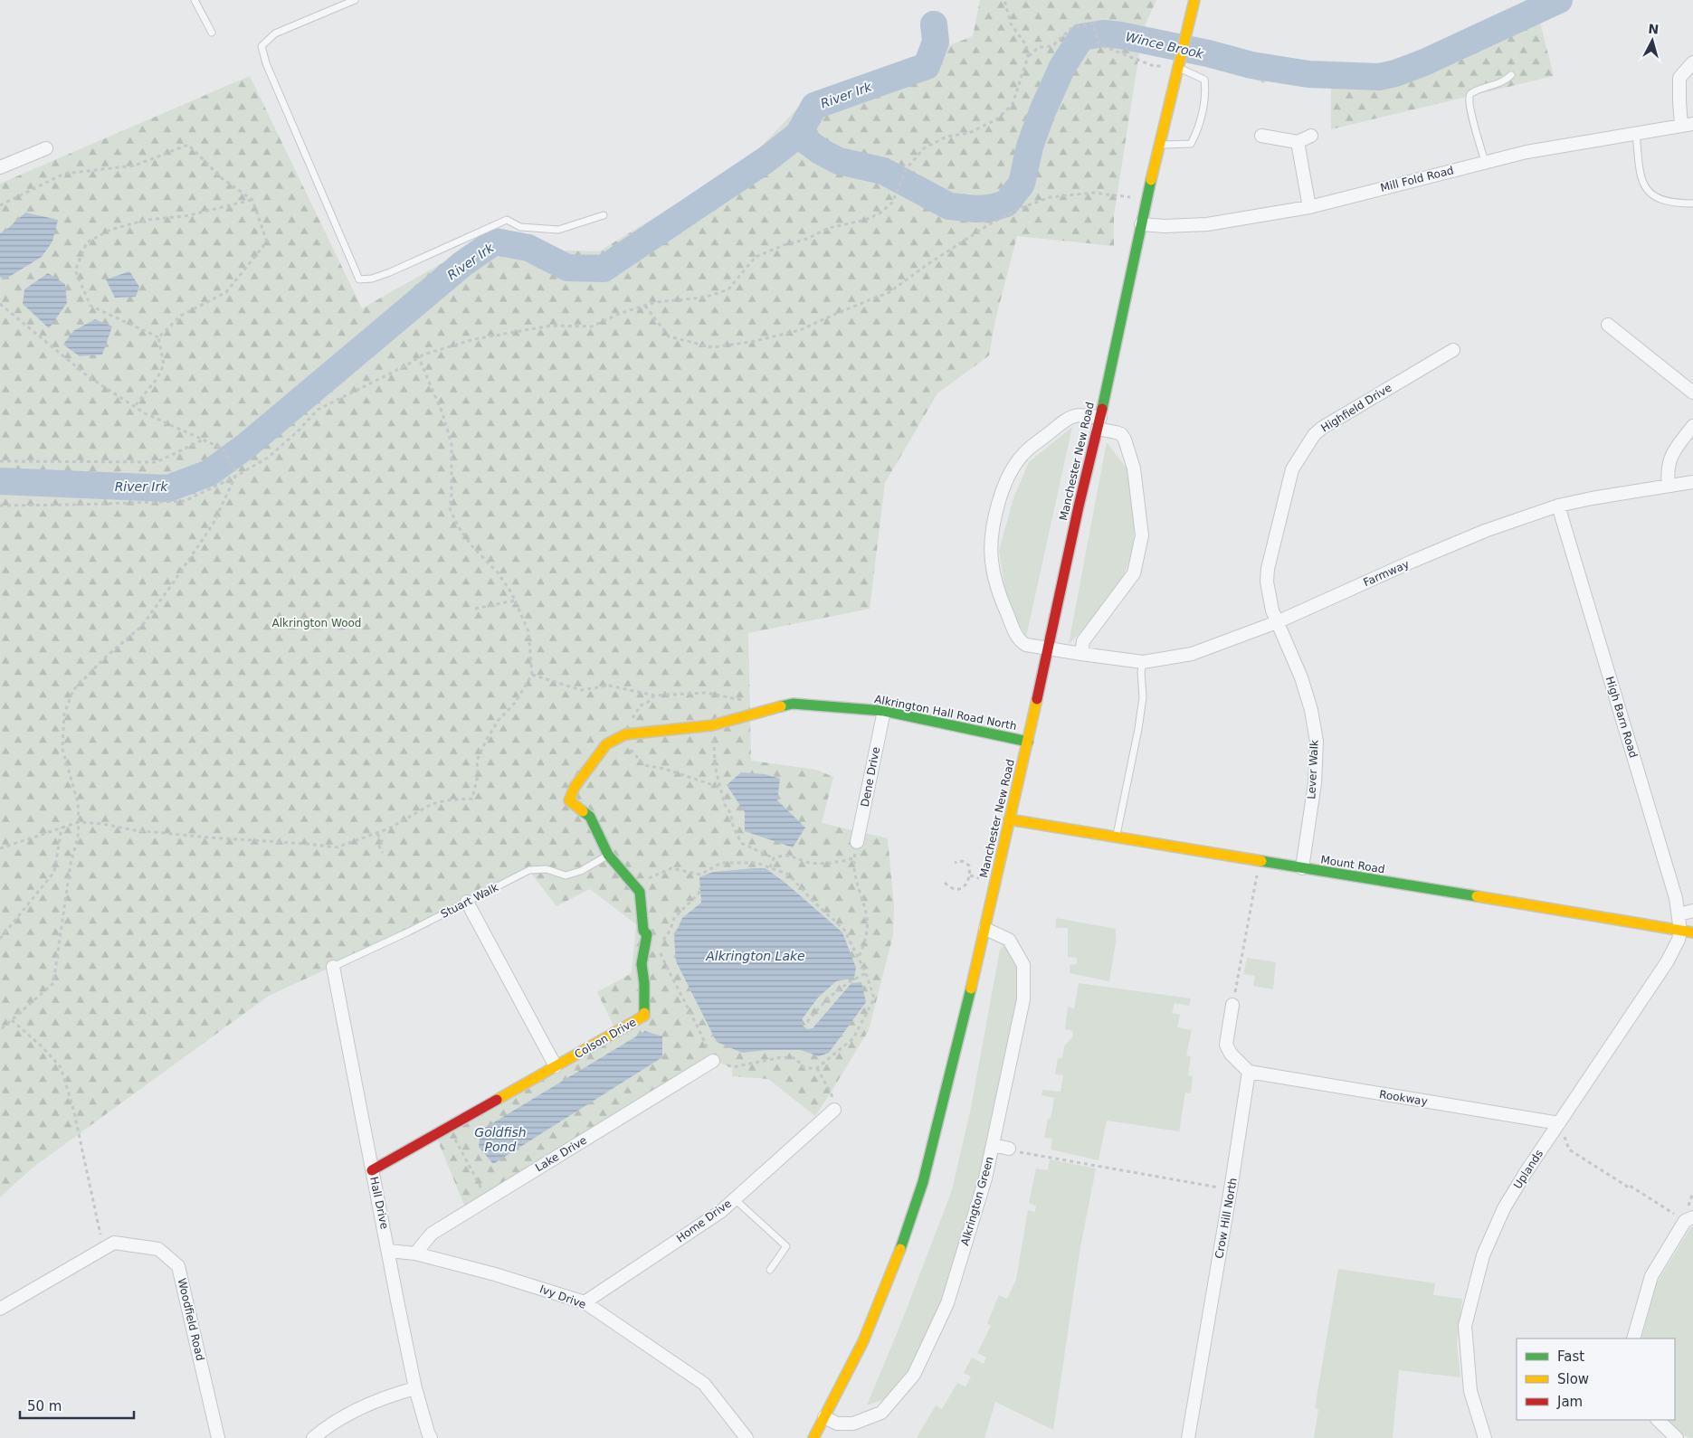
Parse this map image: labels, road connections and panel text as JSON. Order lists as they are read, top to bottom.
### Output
{
  "streets": {
    "street": [
      "Mill Fold Road",
      "Highfield Drive",
      "Manchester New Road",
      "Farmway",
      "Alkrington Hall Road North",
      "High Barn Road",
      "Lever Walk",
      "Dene Drive",
      "Mount Road",
      "Colson Drive",
      "Rookway",
      "Lake Drive",
      "Uplands",
      "Alkrington Green",
      "Hall Drive",
      "Crow Hill North",
      "Home Drive",
      "Ivy Drive",
      "Woodfield Road"
    ],
    "lane": ["Stuart Walk"]
  },
  "crossings": [
    ["Mill Fold Road", "Manchester New Road"],
    ["Highfield Drive", "Farmway"],
    ["Highfield Drive", "Lever Walk"],
    ["Manchester New Road", "Farmway"],
    ["Manchester New Road", "Alkrington Hall Road North"],
    ["Manchester New Road", "Mount Road"],
    ["Manchester New Road", "Alkrington Green"],
    ["Farmway", "High Barn Road"],
    ["Farmway", "Lever Walk"],
    ["Alkrington Hall Road North", "Dene Drive"],
    ["Alkrington Hall Road North", "Stuart Walk"],
    ["High Barn Road", "Mount Road"],
    ["High Barn Road", "Uplands"],
    ["Lever Walk", "Mount Road"],
    ["Mount Road", "Uplands"],
    ["Stuart Walk", "Hall Drive"],
    ["Colson Drive", "Hall Drive"],
    ["Rookway", "Uplands"],
    ["Rookway", "Crow Hill North"],
    ["Lake Drive", "Ivy Drive"],
    ["Hall Drive", "Ivy Drive"],
    ["Home Drive", "Ivy Drive"]
  ],
  "water": [
    "Wince Brook",
    "River Irk",
    "Alkrington Lake",
    "Goldfish Pond"
  ],
  "parks": ["Alkrington Wood"],
  "legend": ["Fast", "Slow", "Jam"],
  "scale_bar": "50 m",
  "north": "top"
}
